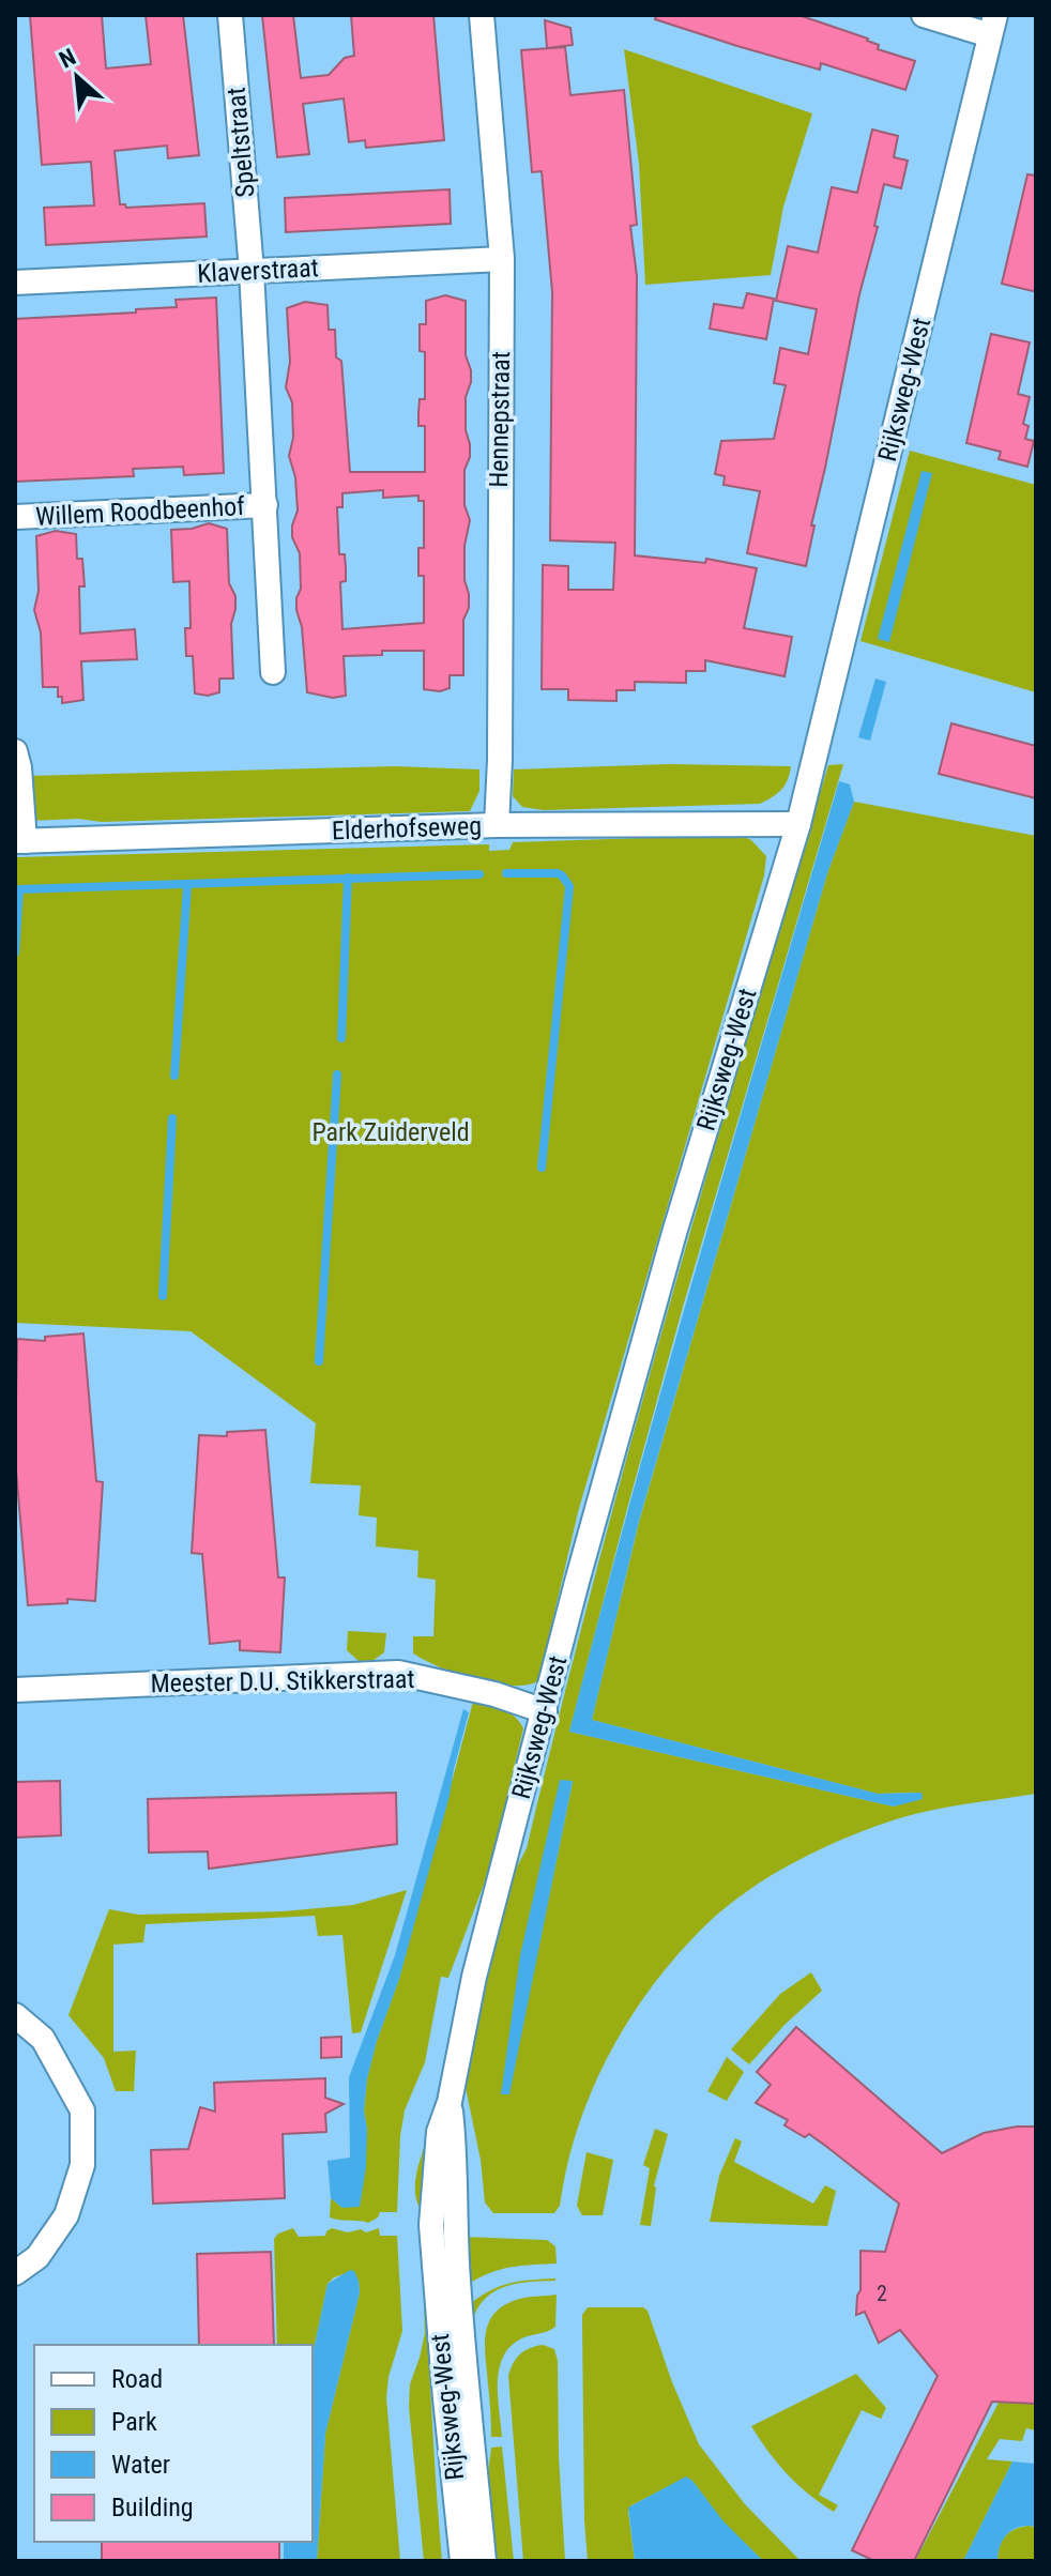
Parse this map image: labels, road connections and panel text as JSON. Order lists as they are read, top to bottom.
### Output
{
  "streets": {
    "street": [
      "Speltstraat",
      "Klaverstraat",
      "Rijksweg-West",
      "Hennepstraat",
      "Willem Roodbeenhof",
      "Elderhofseweg",
      "Meester D.U. Stikkerstraat"
    ]
  },
  "crossings": [
    ["Speltstraat", "Klaverstraat"],
    ["Speltstraat", "Willem Roodbeenhof"],
    ["Klaverstraat", "Hennepstraat"],
    ["Klaverstraat", "Willem Roodbeenhof"],
    ["Rijksweg-West", "Elderhofseweg"],
    ["Rijksweg-West", "Meester D.U. Stikkerstraat"],
    ["Hennepstraat", "Elderhofseweg"]
  ],
  "parks": ["Park Zuiderveld"],
  "house_numbers": ["2"],
  "legend": [
    "Road",
    "Park",
    "Water",
    "Building"
  ],
  "north": "top left"
}
